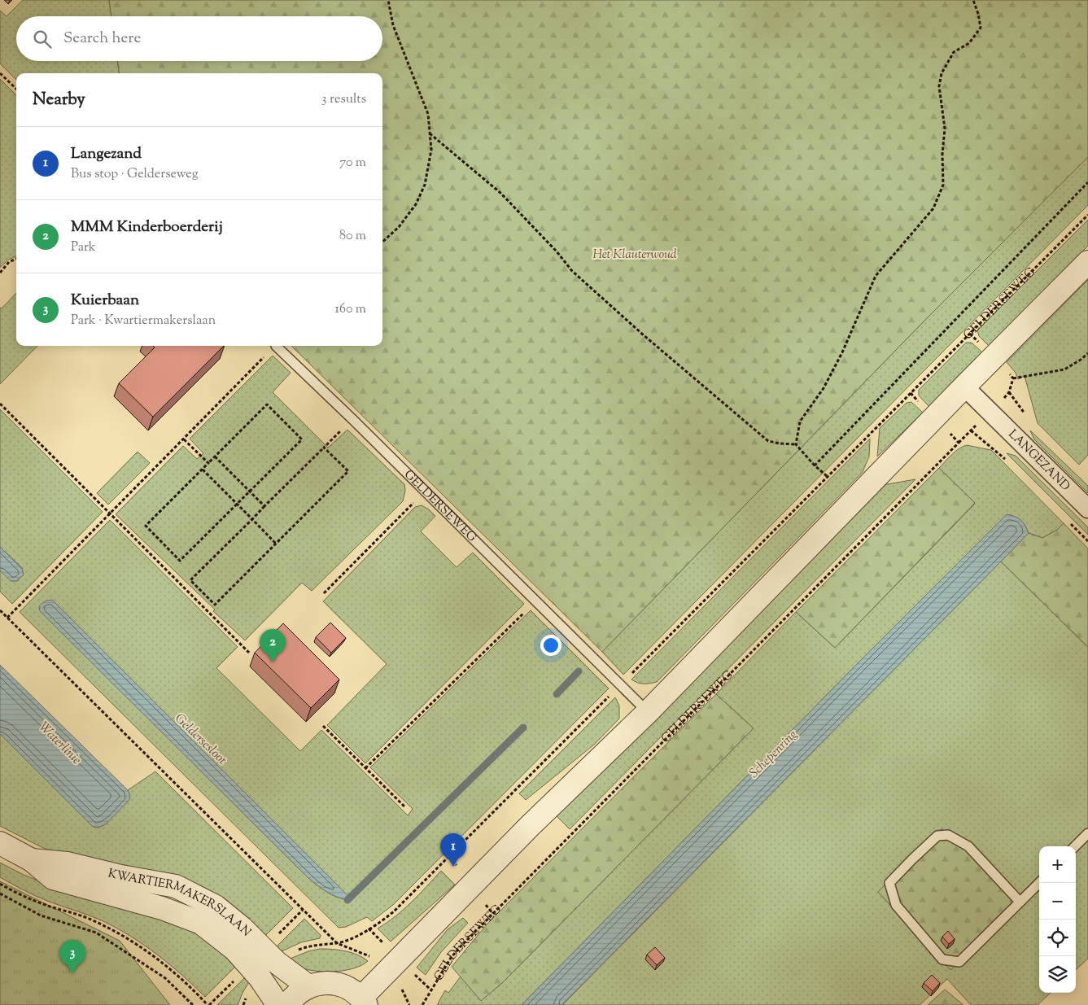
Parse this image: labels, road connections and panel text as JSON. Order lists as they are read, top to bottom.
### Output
{
  "streets": {
    "street": ["LANGEZAND", "KWARTIERMAKERSLAAN"],
    "lane": ["GELDERSEWEG"]
  },
  "crossings": [
    ["GELDERSEWEG", "KWARTIERMAKERSLAAN"]
  ],
  "water": ["Geldersesloot", "Waterlinie", "Schepenring"],
  "parks": ["Het Klauterwoud"],
  "page": {
    "search": "Search here",
    "heading": ["Nearby", "3 results"],
    "list": [
      {
        "mark": "1",
        "name": "Langezand",
        "note": "Bus stop · Gelderseweg",
        "value": "70 m"
      },
      {
        "mark": "2",
        "name": "MMM Kinderboerderij",
        "note": "Park",
        "value": "80 m"
      },
      {
        "mark": "3",
        "name": "Kuierbaan",
        "note": "Park · Kwartiermakerslaan",
        "value": "160 m"
      }
    ],
    "pins": ["2", "1", "3"],
    "map_buttons": ["+", "−"]
  }
}
